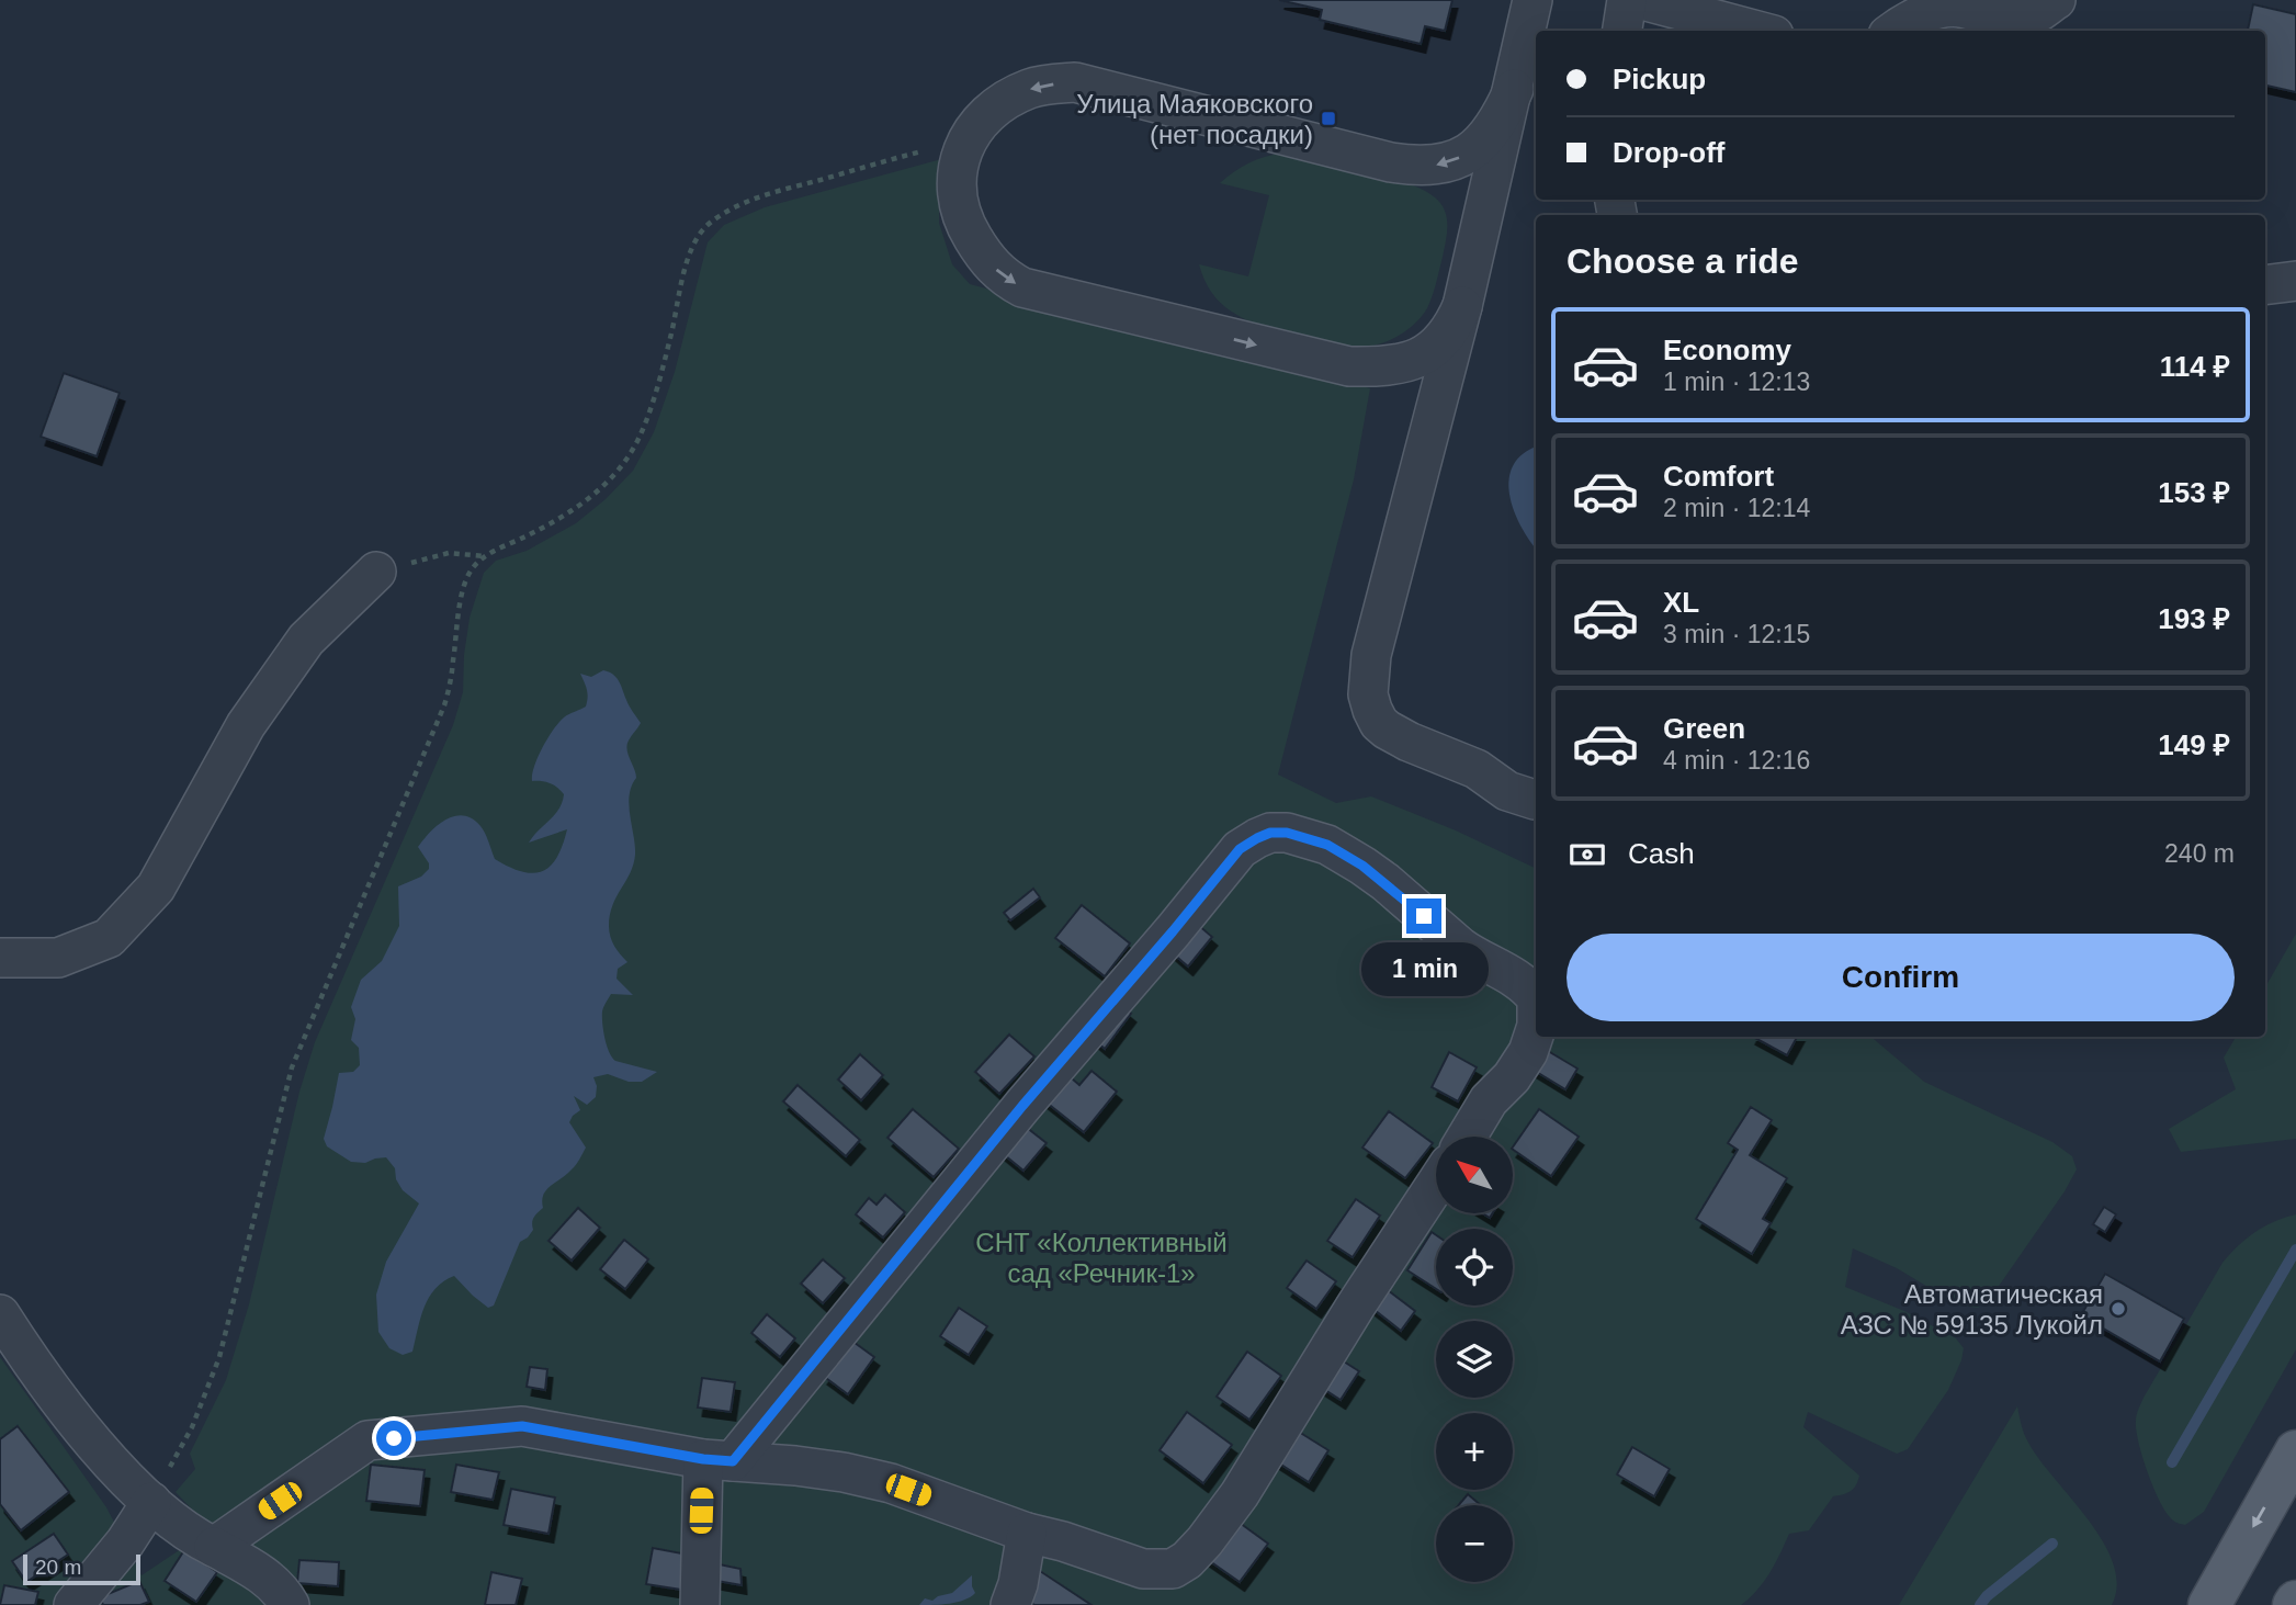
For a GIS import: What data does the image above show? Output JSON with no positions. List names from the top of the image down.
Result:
{
  "parks": ["СНТ «Коллективный сад «Речник-1»"],
  "places": {
    "transit": ["Улица Маяковского (нет посадки)"],
    "other": ["Автоматическая АЗС № 59135 Лукойл"]
  },
  "scale_bar": "20 m",
  "north": "top left",
  "page": {
    "banner": ["Pickup", "Drop-off"],
    "heading": "Choose a ride",
    "list": [
      {
        "name": "Economy",
        "note": "1 min · 12:13",
        "value": "114 ₽"
      },
      {
        "name": "Comfort",
        "note": "2 min · 12:14",
        "value": "153 ₽"
      },
      {
        "name": "XL",
        "note": "3 min · 12:15",
        "value": "193 ₽"
      },
      {
        "name": "Green",
        "note": "4 min · 12:16",
        "value": "149 ₽"
      }
    ],
    "pay": ["Cash", "240 m"],
    "buttons": "Confirm",
    "bubble": "1 min",
    "map_buttons": ["+", "−"],
    "scale": "20 m"
  }
}
